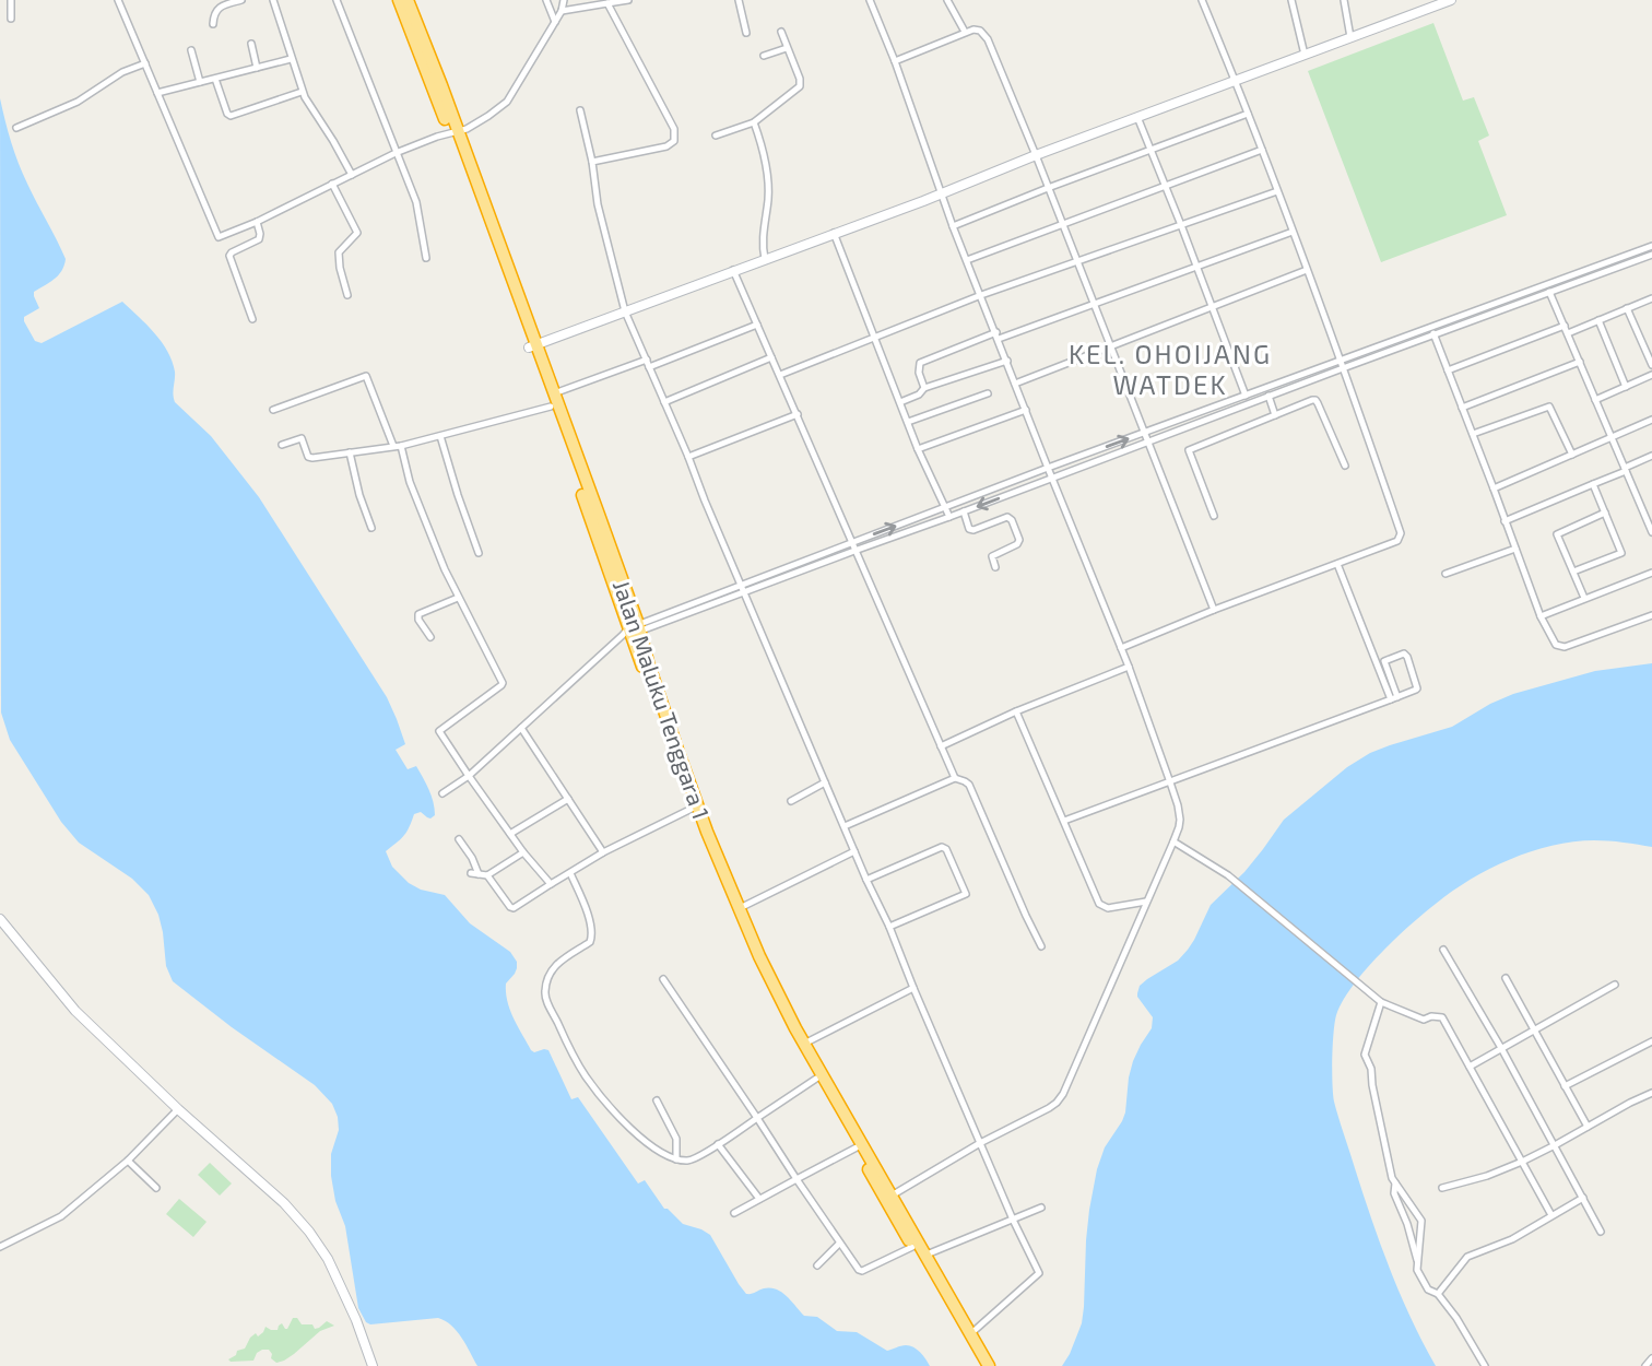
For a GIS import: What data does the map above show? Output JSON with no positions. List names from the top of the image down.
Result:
{
  "streets": {
    "highway": ["Jalan Maluku Tenggara 1"]
  },
  "districts": ["KEL. OHOIJANG WATDEK"]
}
